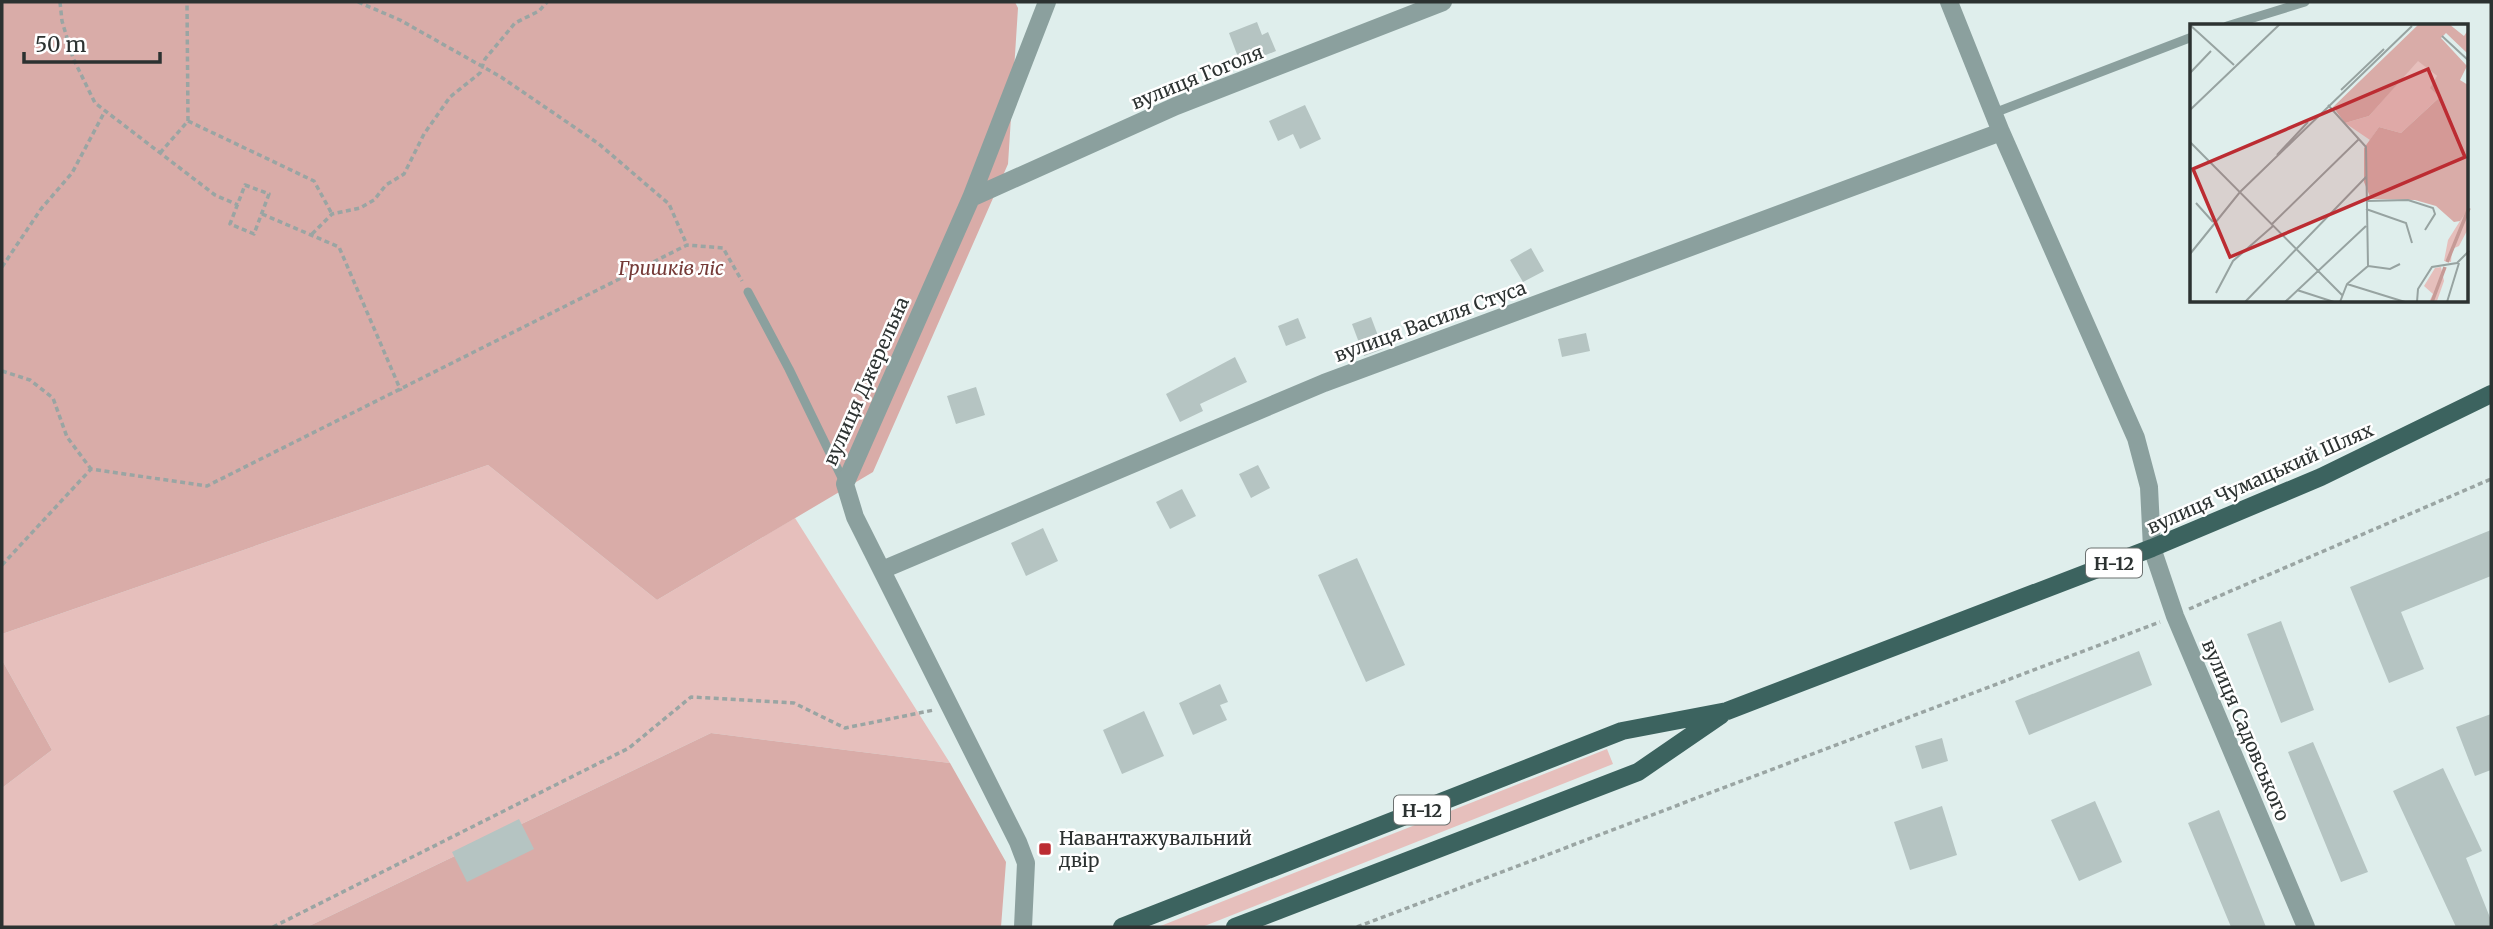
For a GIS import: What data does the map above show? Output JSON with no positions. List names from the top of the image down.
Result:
{
  "streets": {
    "main road": ["вулиця Чумацький Шлях", "Н-12"],
    "street": [
      "вулиця Гоголя",
      "вулиця Василя Стуса",
      "вулиця Джерельна",
      "вулиця Садовського"
    ]
  },
  "crossings": [
    ["вулиця Гоголя", "вулиця Джерельна"],
    ["вулиця Василя Стуса", "вулиця Джерельна"],
    ["вулиця Василя Стуса", "вулиця Садовського"],
    ["вулиця Чумацький Шлях", "вулиця Садовського"]
  ],
  "parks": ["Гришків ліс"],
  "places": {
    "transit": ["Навантажувальний двір"]
  },
  "scale_bar": "50 m"
}
